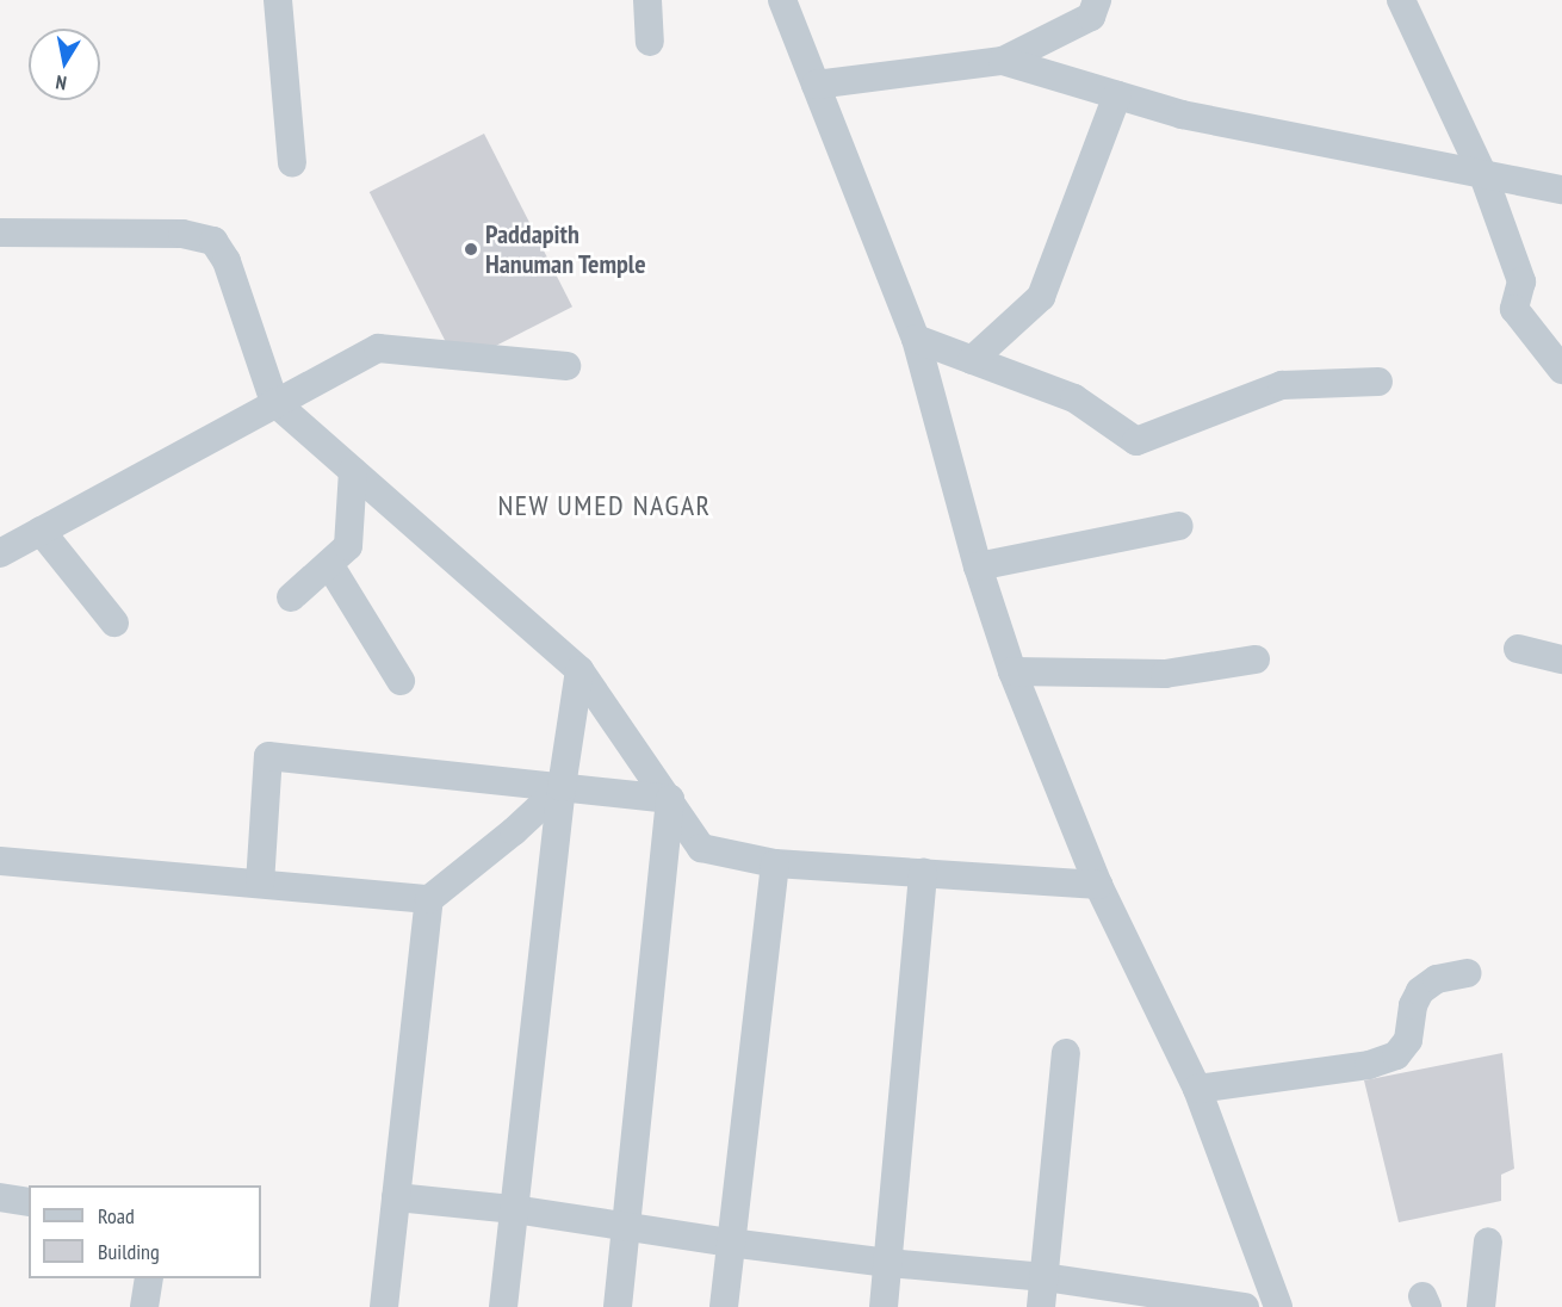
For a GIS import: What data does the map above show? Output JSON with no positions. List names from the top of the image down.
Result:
{
  "districts": ["NEW UMED NAGAR"],
  "places": ["Paddapith Hanuman Temple"],
  "legend": ["Road", "Building"],
  "north": "bottom"
}
